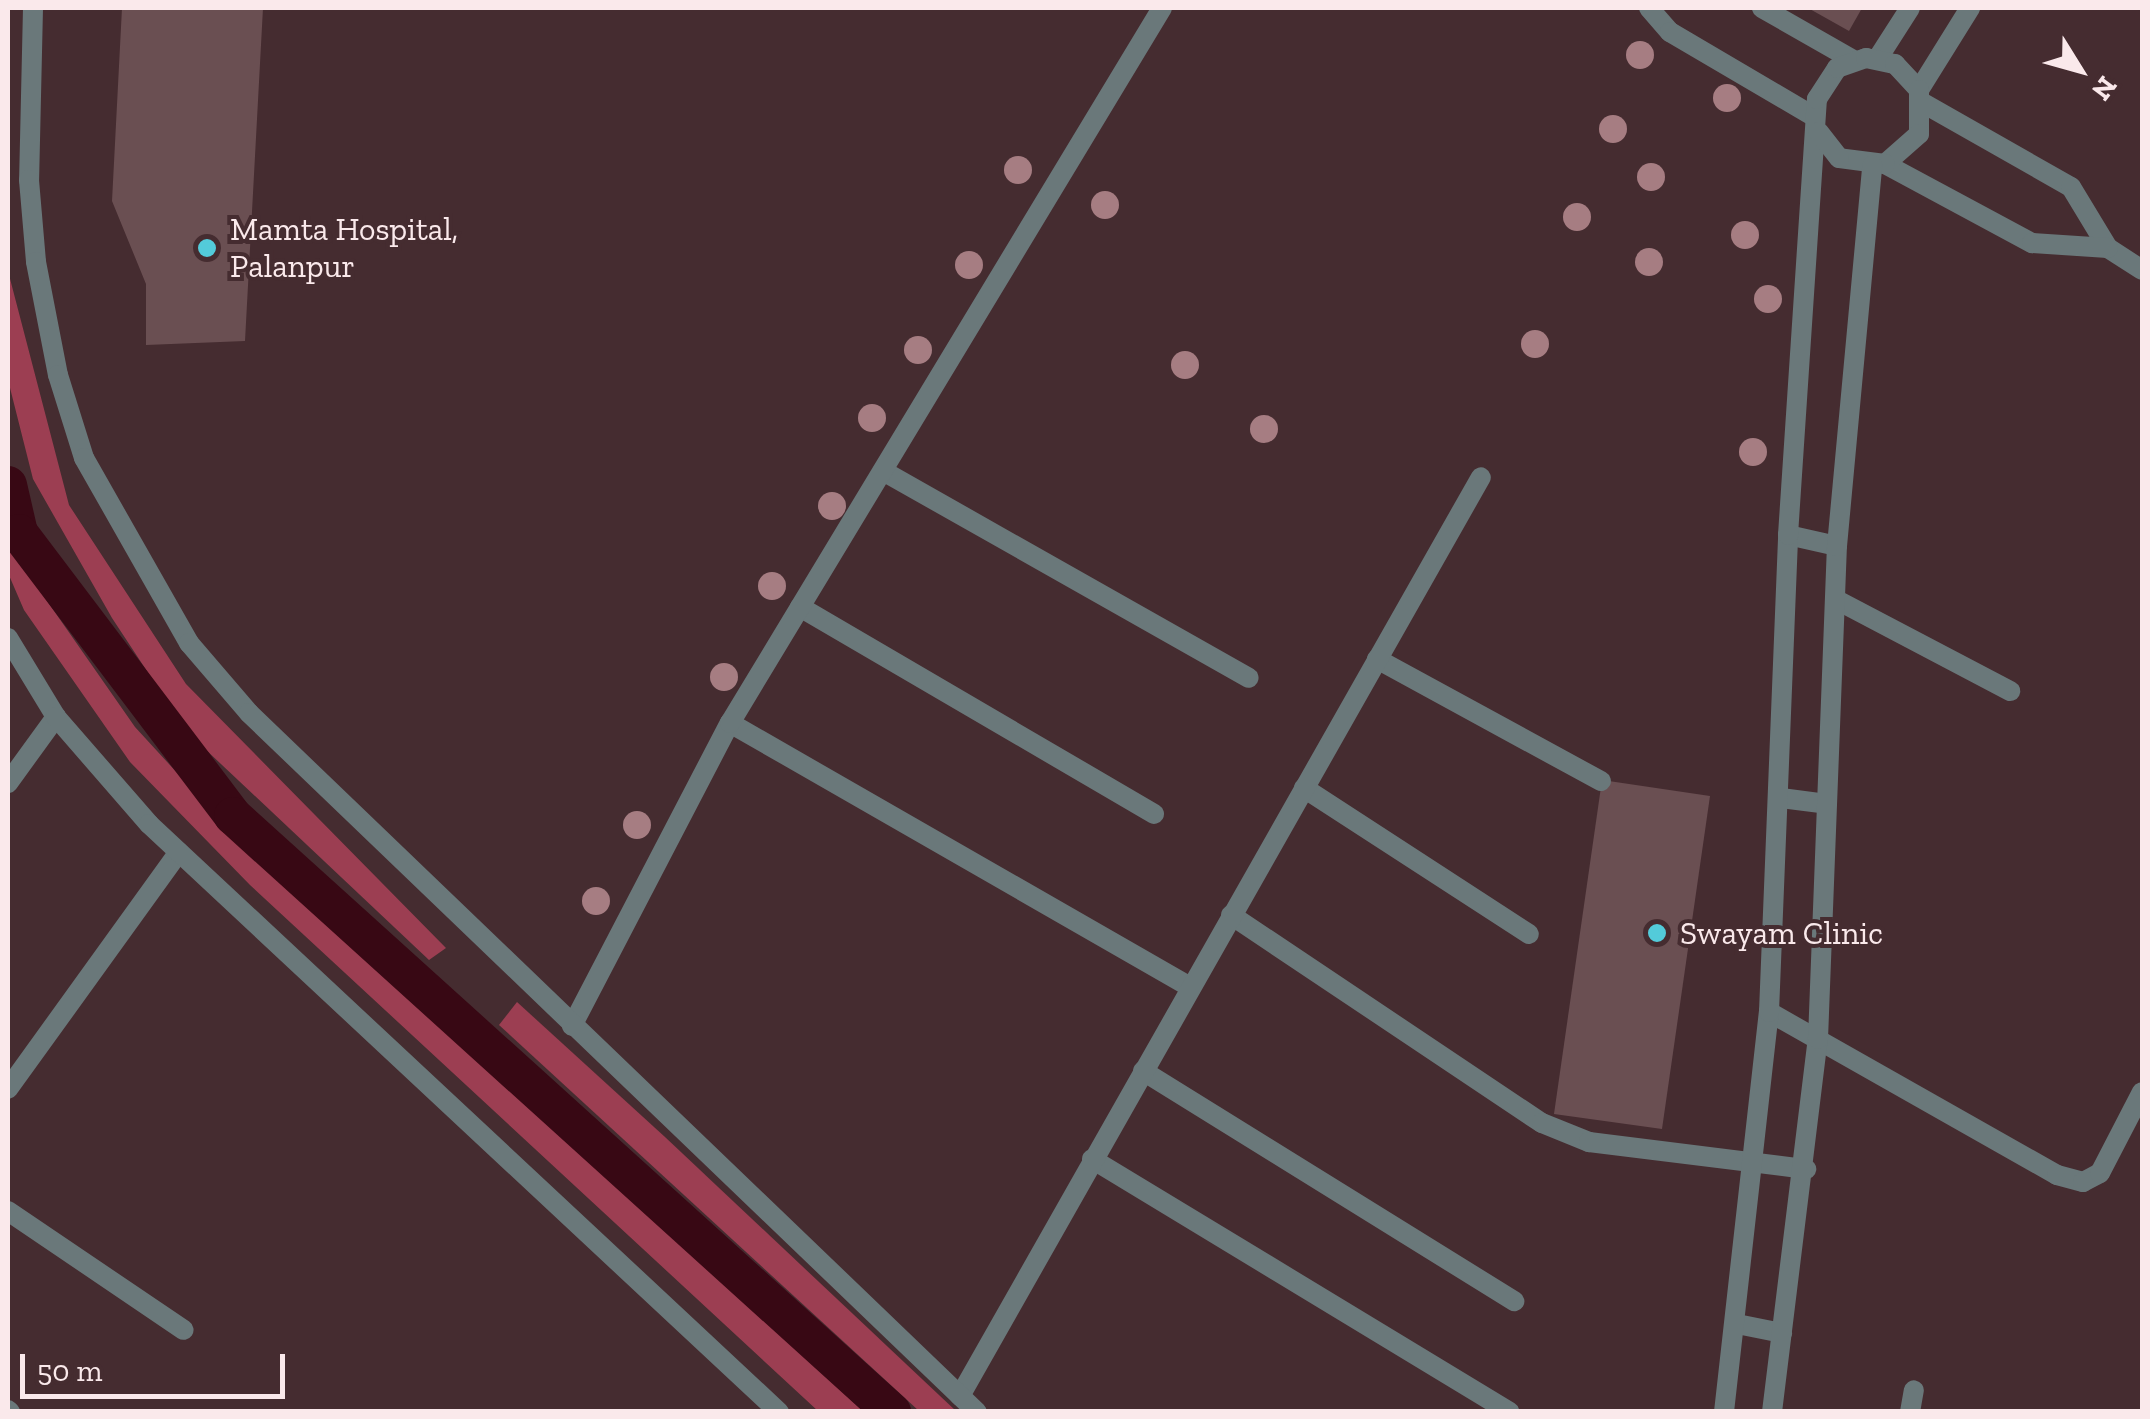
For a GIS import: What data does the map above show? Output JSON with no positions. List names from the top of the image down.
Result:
{
  "places": ["Mamta Hospital, Palanpur", "Swayam Clinic"],
  "scale_bar": "50 m",
  "north": "bottom right"
}
